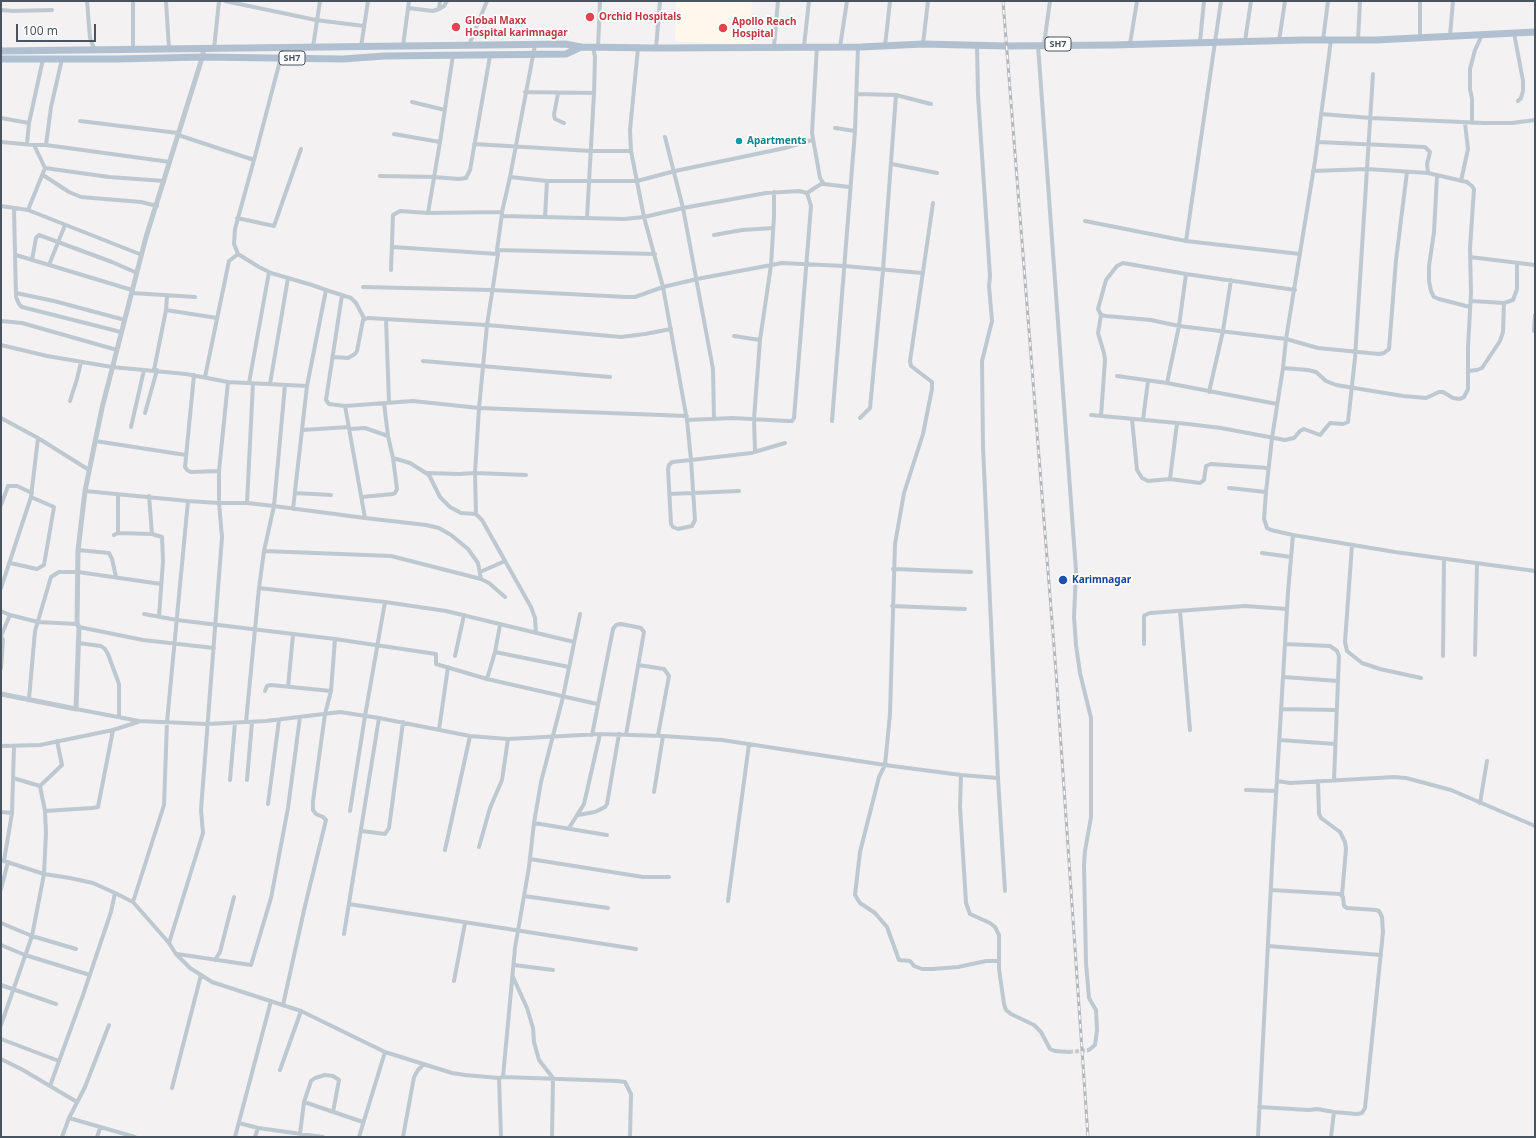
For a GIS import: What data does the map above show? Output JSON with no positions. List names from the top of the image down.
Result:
{
  "streets": {
    "main road": ["SH7"]
  },
  "places": [
    "Orchid Hospitals",
    "Global Maxx Hospital karimnagar",
    "Apollo Reach Hospital",
    "Apartments",
    "Karimnagar"
  ],
  "scale_bar": "100 m"
}
